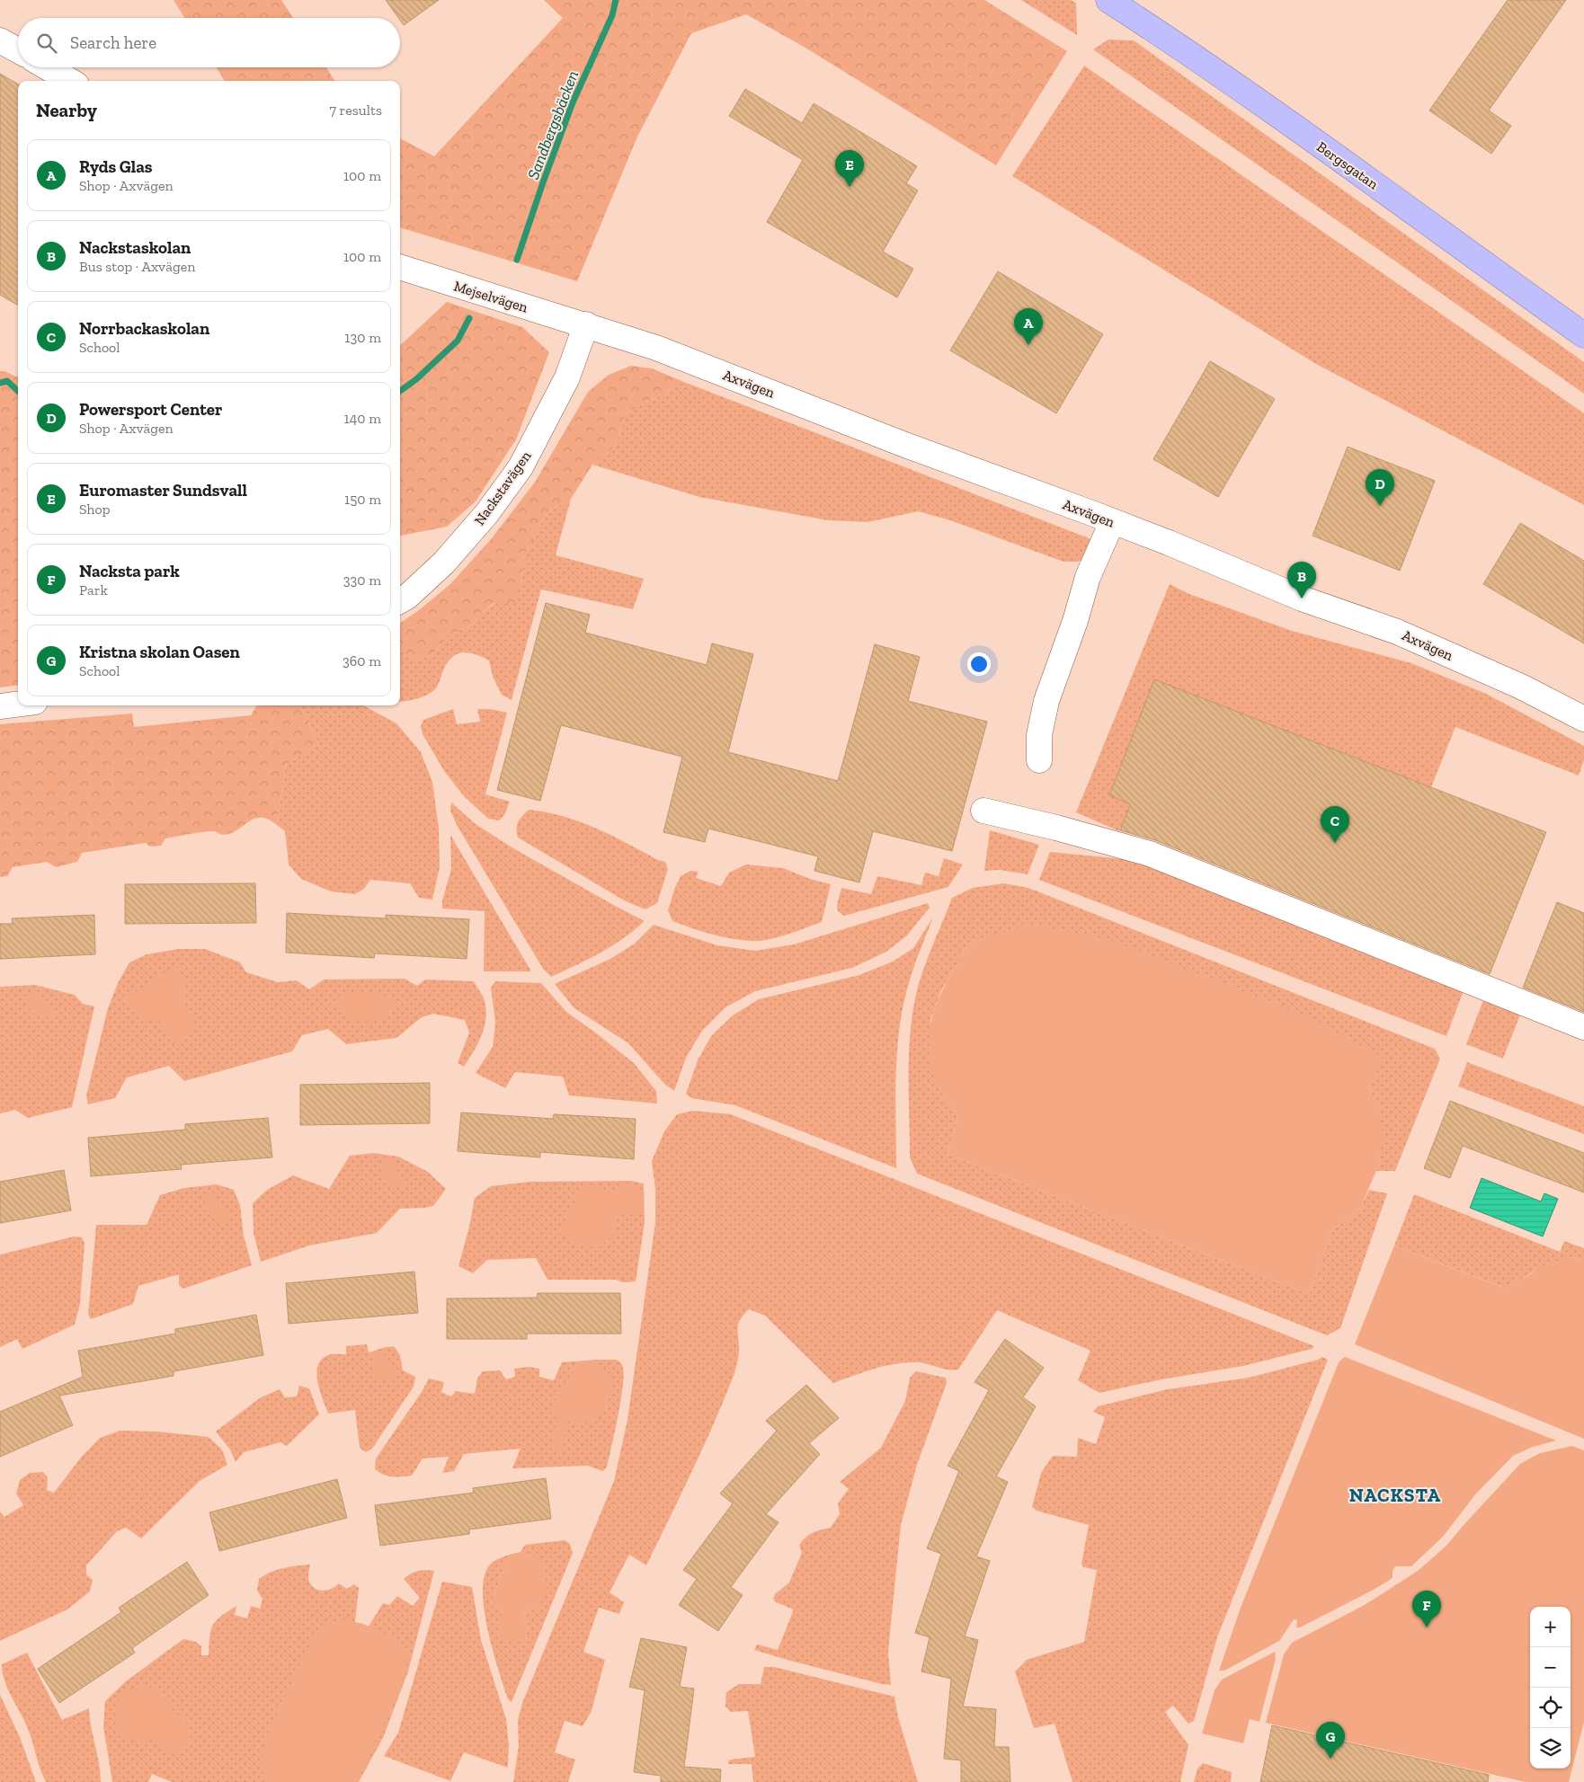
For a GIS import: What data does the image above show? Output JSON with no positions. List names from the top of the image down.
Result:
{
  "streets": {
    "highway": ["Bergsgatan"],
    "street": ["Mejselvägen", "Axvägen", "Nackstavägen"]
  },
  "crossings": [
    ["Mejselvägen", "Axvägen"],
    ["Mejselvägen", "Nackstavägen"],
    ["Axvägen", "Nackstavägen"]
  ],
  "districts": ["NACKSTA"],
  "water": ["Sandbergsbäcken"],
  "page": {
    "search": "Search here",
    "heading": ["Nearby", "7 results"],
    "list": [
      {
        "mark": "A",
        "name": "Ryds Glas",
        "note": "Shop · Axvägen",
        "value": "100 m"
      },
      {
        "mark": "B",
        "name": "Nackstaskolan",
        "note": "Bus stop · Axvägen",
        "value": "100 m"
      },
      {
        "mark": "C",
        "name": "Norrbackaskolan",
        "note": "School",
        "value": "130 m"
      },
      {
        "mark": "D",
        "name": "Powersport Center",
        "note": "Shop · Axvägen",
        "value": "140 m"
      },
      {
        "mark": "E",
        "name": "Euromaster Sundsvall",
        "note": "Shop",
        "value": "150 m"
      },
      {
        "mark": "F",
        "name": "Nacksta park",
        "note": "Park",
        "value": "330 m"
      },
      {
        "mark": "G",
        "name": "Kristna skolan Oasen",
        "note": "School",
        "value": "360 m"
      }
    ],
    "pins": [
      "E",
      "A",
      "D",
      "B",
      "C",
      "F",
      "G"
    ],
    "map_buttons": ["+", "−"]
  }
}
